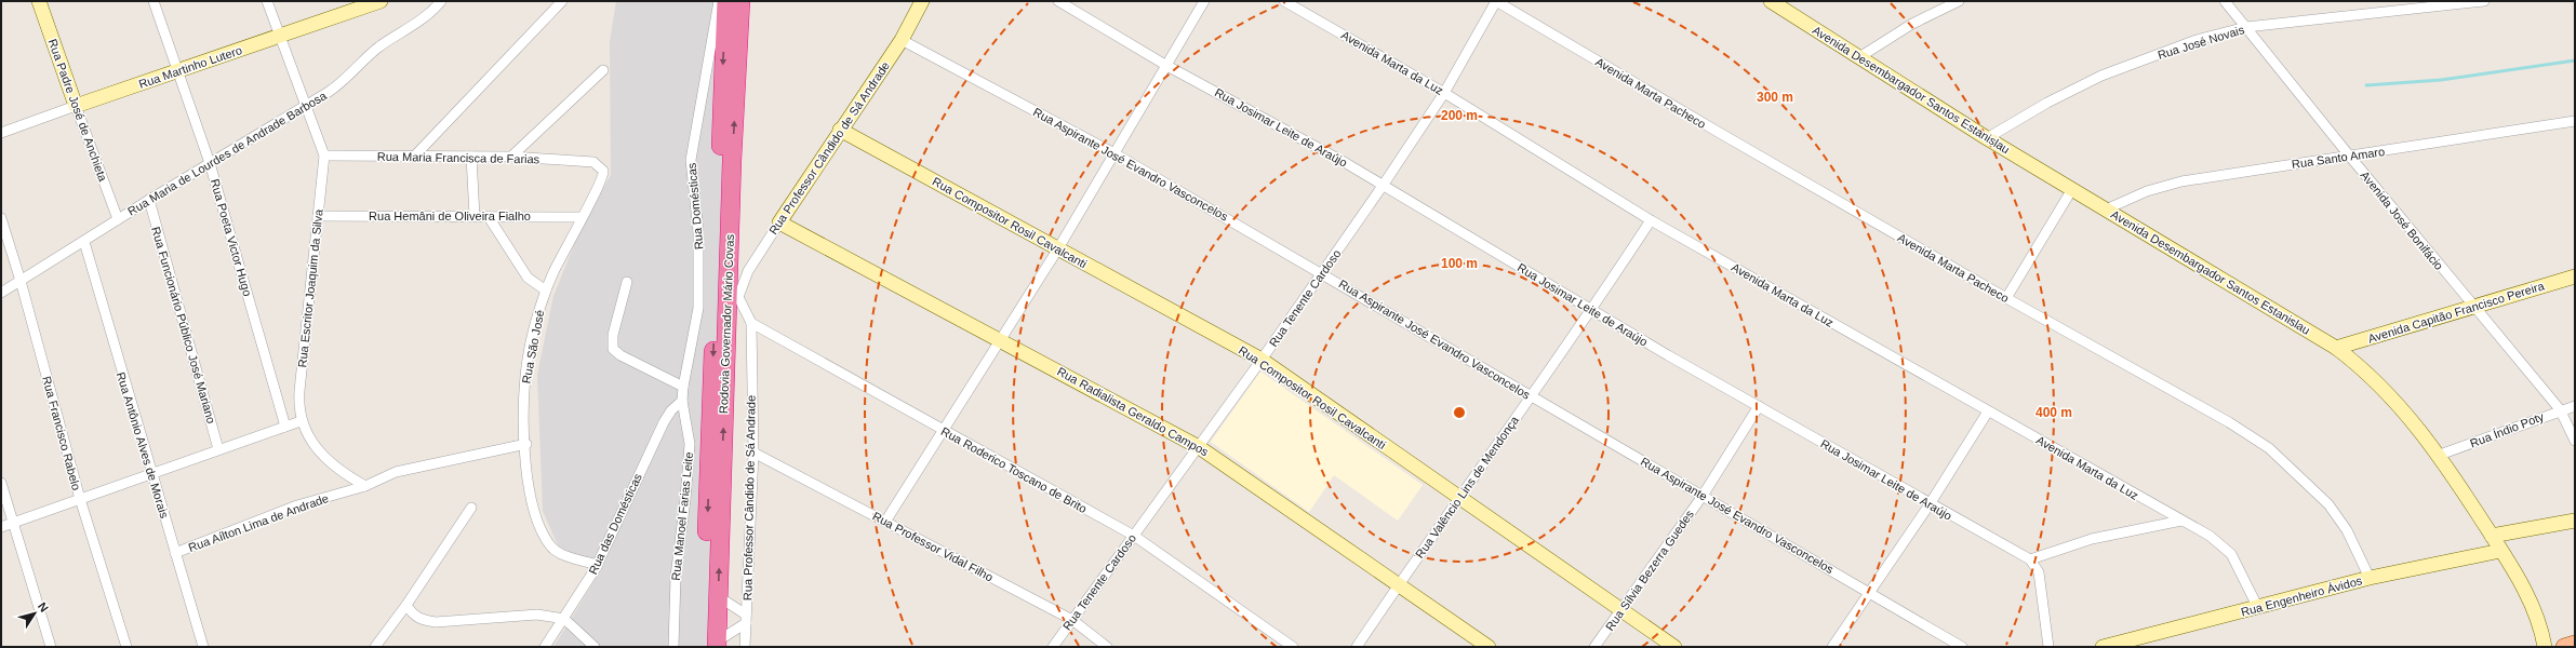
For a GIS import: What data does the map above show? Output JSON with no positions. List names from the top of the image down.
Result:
{
  "streets": {
    "highway": ["Rodovia Governador Mário Covas"],
    "street": [
      "Rua José Novais",
      "Avenida Marta da Luz",
      "Rua Martinho Lutero",
      "Avenida Desembargador Santos Estanislau",
      "Avenida Marta Pacheco",
      "Rua Padre José de Anchieta",
      "Rua Josimar Leite de Araújo",
      "Rua Professor Cândido de Sá Andrade",
      "Rua Maria de Lourdes de Andrade Barbosa",
      "Rua Maria Francisca de Farias",
      "Rua Santo Amaro",
      "Rua Aspirante José Evandro Vasconcelos",
      "Rua Domésticas",
      "Rua Hemâni de Oliveira Fialho",
      "Avenida José Bonifácio",
      "Rua Compositor Rosil Cavalcanti",
      "Rua Poeta Victor Hugo",
      "Rua Escritor Joaquim da Silva",
      "Rua Tenente Cardoso",
      "Avenida Capitão Francisco Pereira",
      "Rua Funcionário Público José Mariano",
      "Rua São José",
      "Rua Radialista Geraldo Campos",
      "Rua Índio Poty",
      "Rua Francisco Rabelo",
      "Rua Antônio Alves de Morais",
      "Rua Roderico Toscano de Brito",
      "Rua Valêncio Lins de Mendonça",
      "Rua Manoel Farias Leite",
      "Rua Aílton Lima de Andrade",
      "Rua das Domésticas",
      "Rua Professor Vidal Filho",
      "Rua Sílvia Bezerra Guedes",
      "Rua Engenheiro Ávidos"
    ]
  },
  "crossings": [
    ["Rua José Novais", "Avenida Desembargador Santos Estanislau"],
    ["Rua José Novais", "Avenida José Bonifácio"],
    ["Avenida Marta da Luz", "Rua Tenente Cardoso"],
    ["Avenida Marta da Luz", "Rua Valêncio Lins de Mendonça"],
    ["Avenida Marta da Luz", "Rua Engenheiro Ávidos"],
    ["Rua Martinho Lutero", "Rua Padre José de Anchieta"],
    ["Rua Martinho Lutero", "Rua Poeta Victor Hugo"],
    ["Avenida Desembargador Santos Estanislau", "Rua Santo Amaro"],
    ["Avenida Desembargador Santos Estanislau", "Avenida Capitão Francisco Pereira"],
    ["Avenida Desembargador Santos Estanislau", "Rua Índio Poty"],
    ["Avenida Desembargador Santos Estanislau", "Rua Engenheiro Ávidos"],
    ["Avenida Marta Pacheco", "Rua Tenente Cardoso"],
    ["Avenida Marta Pacheco", "Rua Engenheiro Ávidos"],
    ["Rua Padre José de Anchieta", "Rua Maria de Lourdes de Andrade Barbosa"],
    ["Rua Josimar Leite de Araújo", "Rua Tenente Cardoso"],
    ["Rua Josimar Leite de Araújo", "Rua Valêncio Lins de Mendonça"],
    ["Rua Josimar Leite de Araújo", "Rua Sílvia Bezerra Guedes"],
    ["Rua Professor Cândido de Sá Andrade", "Rua Aspirante José Evandro Vasconcelos"],
    ["Rua Professor Cândido de Sá Andrade", "Rua Compositor Rosil Cavalcanti"],
    ["Rua Professor Cândido de Sá Andrade", "Rodovia Governador Mário Covas"],
    ["Rua Professor Cândido de Sá Andrade", "Rua Radialista Geraldo Campos"],
    ["Rua Professor Cândido de Sá Andrade", "Rua Roderico Toscano de Brito"],
    ["Rua Professor Cândido de Sá Andrade", "Rua Professor Vidal Filho"],
    ["Rua Maria de Lourdes de Andrade Barbosa", "Rua Poeta Victor Hugo"],
    ["Rua Maria de Lourdes de Andrade Barbosa", "Rua Funcionário Público José Mariano"],
    ["Rua Maria de Lourdes de Andrade Barbosa", "Rua Francisco Rabelo"],
    ["Rua Maria de Lourdes de Andrade Barbosa", "Rua Antônio Alves de Morais"],
    ["Rua Maria Francisca de Farias", "Rua Escritor Joaquim da Silva"],
    ["Rua Maria Francisca de Farias", "Rua São José"],
    ["Rua Santo Amaro", "Avenida José Bonifácio"],
    ["Rua Aspirante José Evandro Vasconcelos", "Rua Tenente Cardoso"],
    ["Rua Aspirante José Evandro Vasconcelos", "Rua Valêncio Lins de Mendonça"],
    ["Rua Aspirante José Evandro Vasconcelos", "Rua Sílvia Bezerra Guedes"],
    ["Rua Domésticas", "Rua Manoel Farias Leite"],
    ["Rua Hemâni de Oliveira Fialho", "Rua Escritor Joaquim da Silva"],
    ["Rua Hemâni de Oliveira Fialho", "Rua São José"],
    ["Avenida José Bonifácio", "Avenida Capitão Francisco Pereira"],
    ["Avenida José Bonifácio", "Rua Índio Poty"],
    ["Rua Compositor Rosil Cavalcanti", "Rua Tenente Cardoso"],
    ["Rua Compositor Rosil Cavalcanti", "Rua Valêncio Lins de Mendonça"],
    ["Rua Compositor Rosil Cavalcanti", "Rua Sílvia Bezerra Guedes"],
    ["Rua Tenente Cardoso", "Rua Radialista Geraldo Campos"],
    ["Rua Tenente Cardoso", "Rua Roderico Toscano de Brito"],
    ["Rua Tenente Cardoso", "Rua Professor Vidal Filho"],
    ["Rua São José", "Rua das Domésticas"],
    ["Rua Radialista Geraldo Campos", "Rua Valêncio Lins de Mendonça"],
    ["Rua Antônio Alves de Morais", "Rua Aílton Lima de Andrade"],
    ["Rua Manoel Farias Leite", "Rua das Domésticas"]
  ],
  "north": "top right",
  "rings": [
    "300 m",
    "200 m",
    "100 m",
    "400 m"
  ]
}
